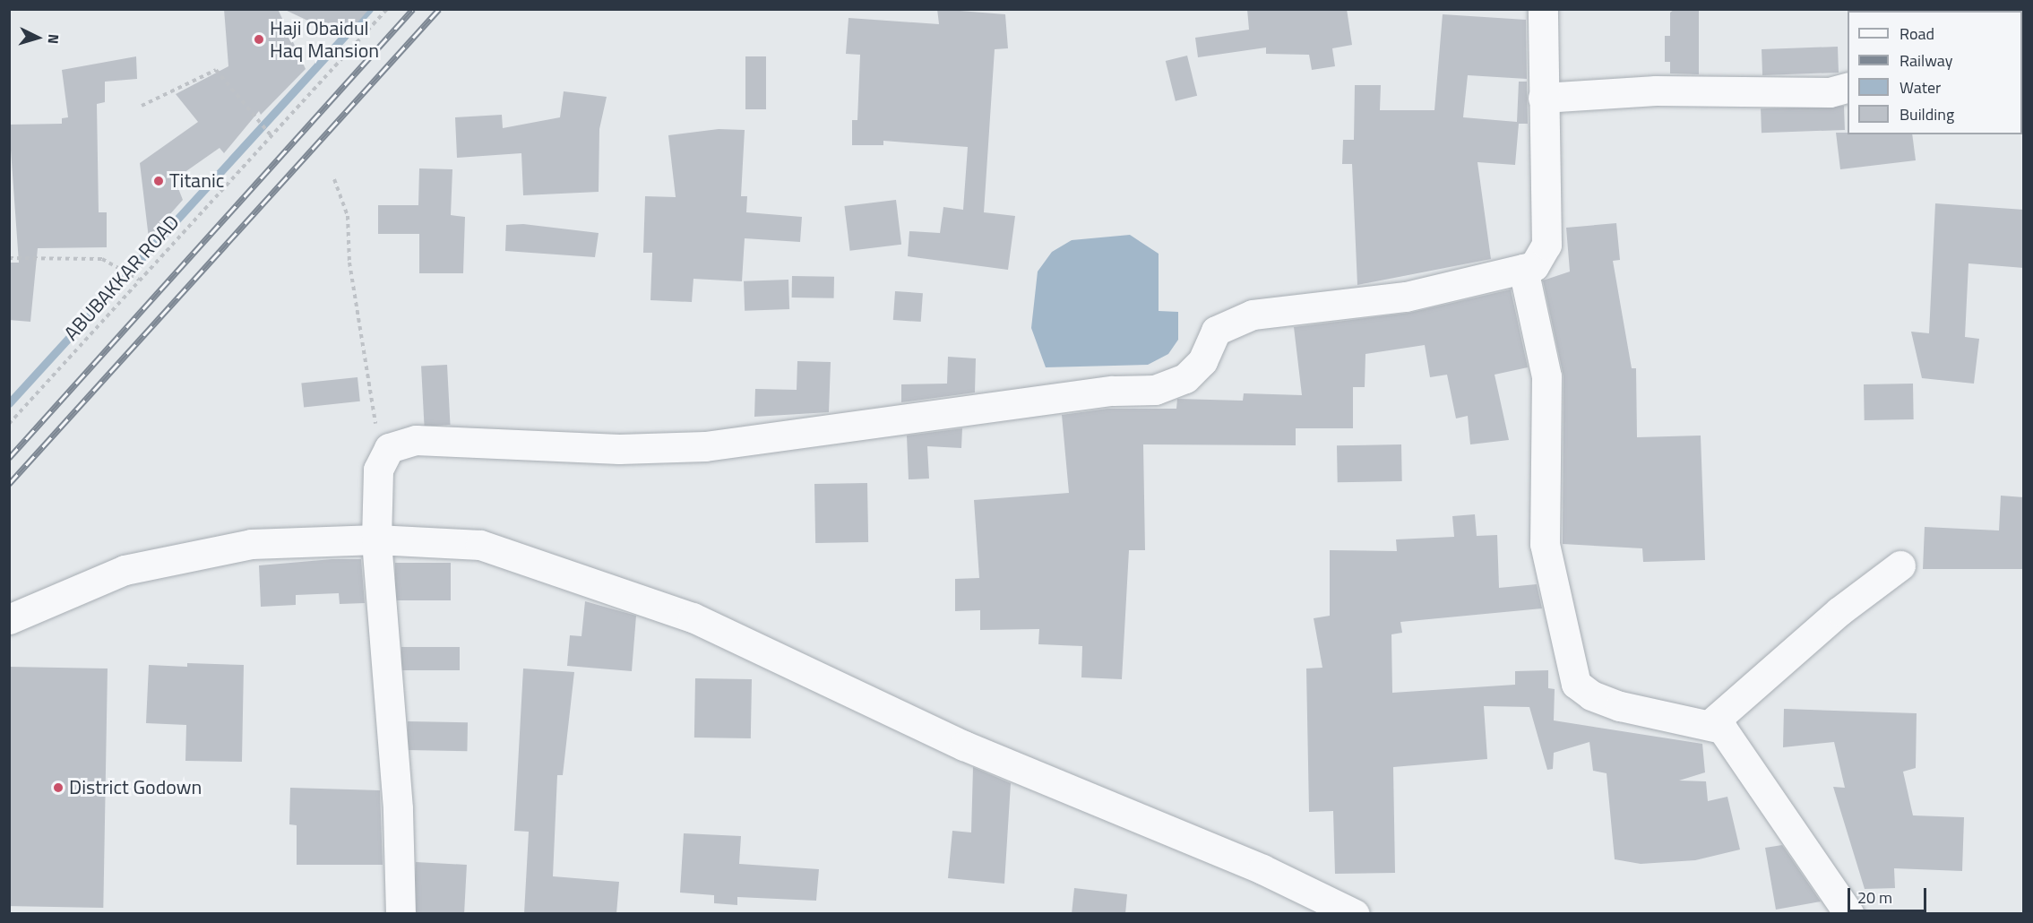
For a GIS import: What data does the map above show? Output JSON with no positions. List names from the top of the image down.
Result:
{
  "streets": {
    "path": ["ABUBAKKAR ROAD"]
  },
  "places": ["Haji Obaidul Haq Mansion", "Titanic", "District Godown"],
  "legend": [
    "Road",
    "Railway",
    "Water",
    "Building"
  ],
  "scale_bar": "20 m",
  "north": "right"
}
